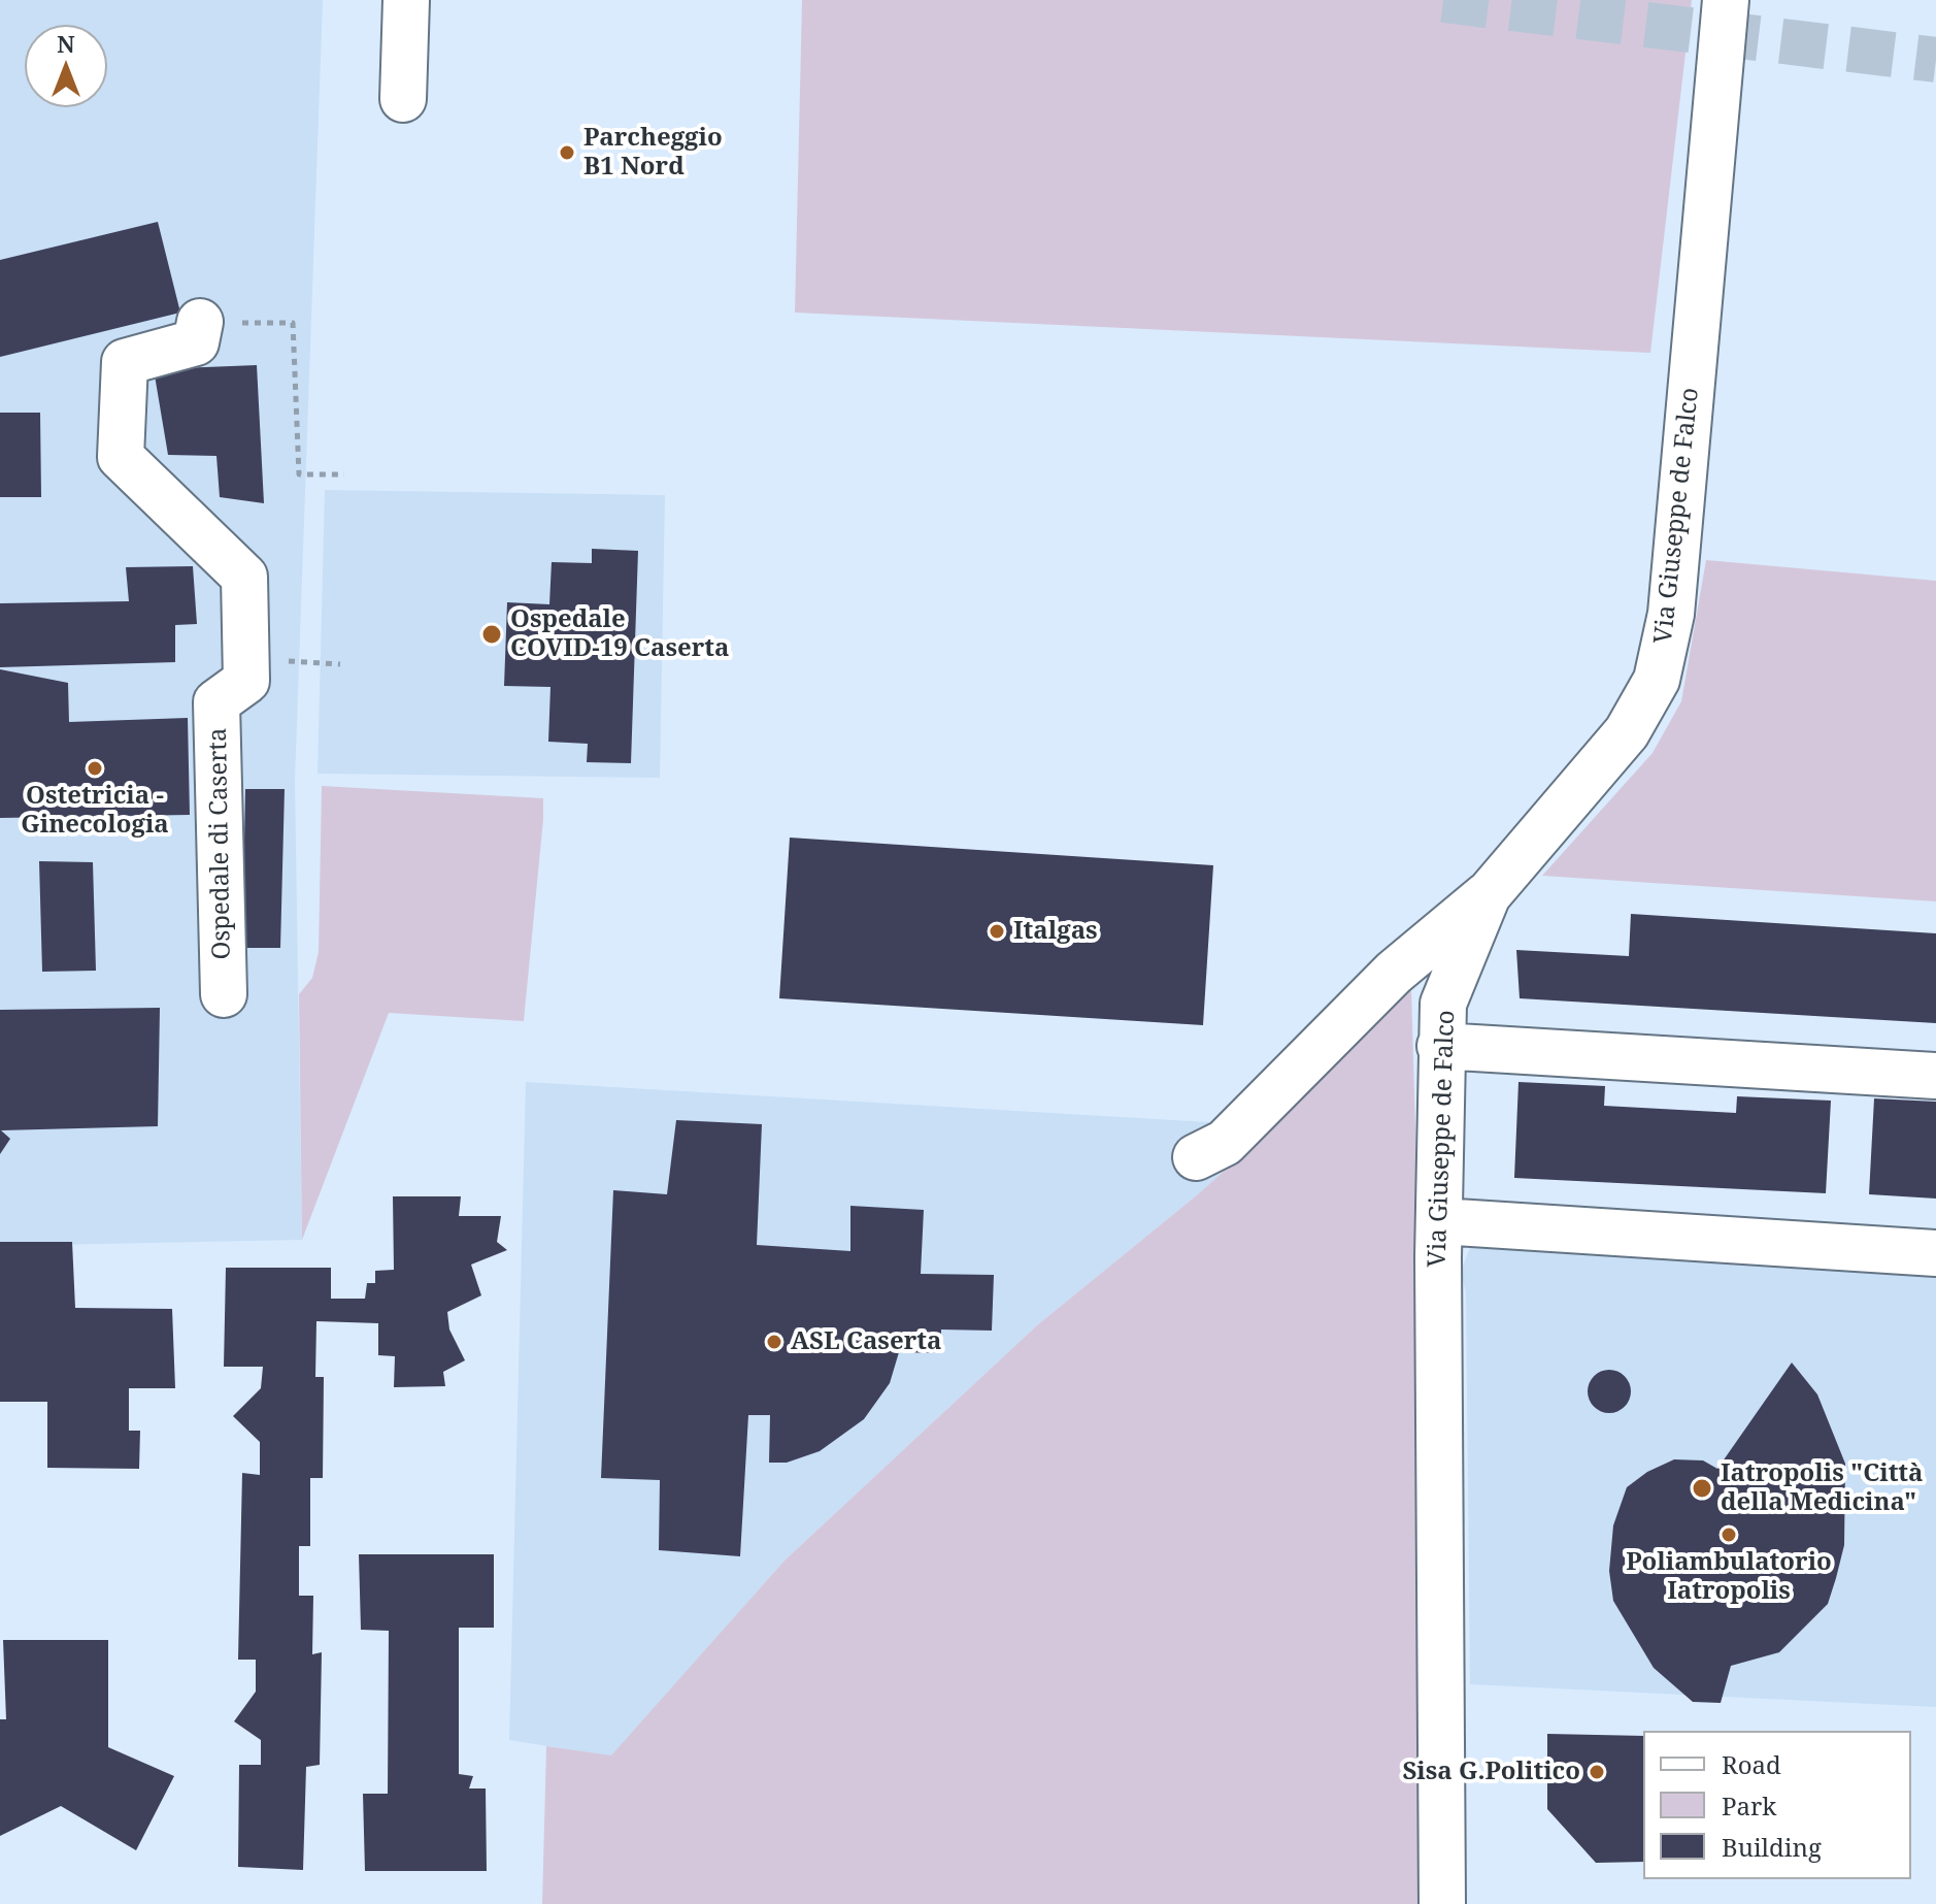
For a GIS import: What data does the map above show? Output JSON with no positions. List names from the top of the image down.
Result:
{
  "streets": {
    "street": ["Via Giuseppe de Falco", "Ospedale di Caserta"]
  },
  "places": [
    "Parcheggio B1 Nord",
    "Ospedale COVID-19 Caserta",
    "Ostetricia - Ginecologia",
    "Italgas",
    "ASL Caserta",
    "Iatropolis \"Città della Medicina\"",
    "Poliambulatorio Iatropolis",
    "Sisa G.Politico"
  ],
  "legend": ["Road", "Park", "Building"],
  "north": "top"
}
